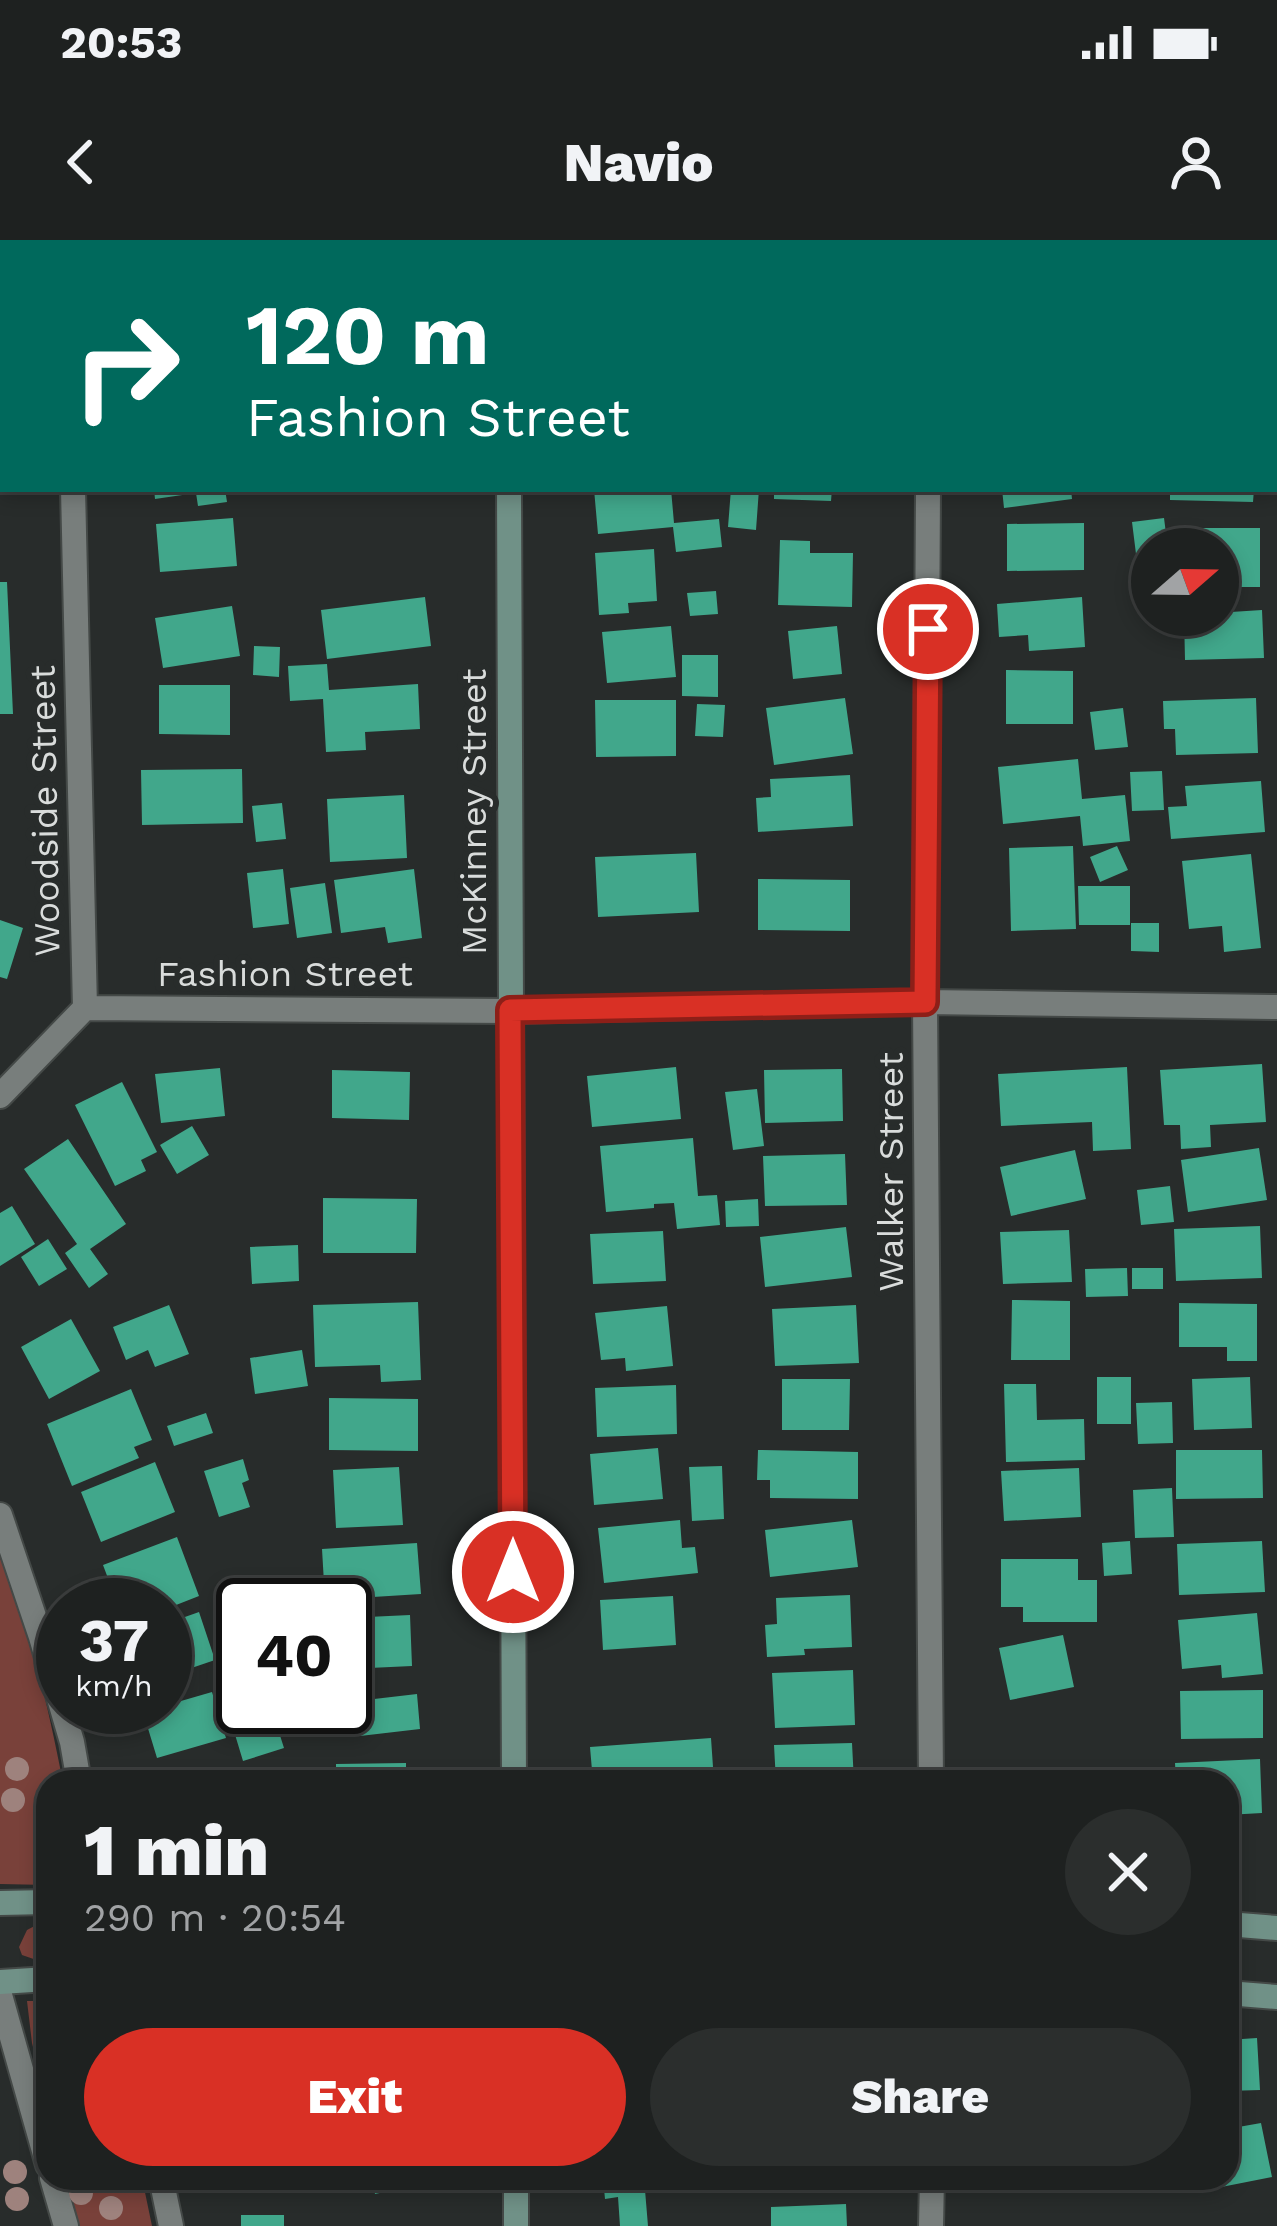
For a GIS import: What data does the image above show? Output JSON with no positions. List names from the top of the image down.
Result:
{
  "streets": {
    "street": [
      "Woodside Street",
      "McKinney Street",
      "Fashion Street",
      "Walker Street"
    ]
  },
  "crossings": [
    ["Woodside Street", "Fashion Street"],
    ["McKinney Street", "Fashion Street"],
    ["Fashion Street", "Walker Street"]
  ],
  "north": "right",
  "page": {
    "status": "20:53",
    "header": "Navio",
    "turn": ["120 m", "Fashion Street"],
    "speed": "37 km/h",
    "limit": "40",
    "heading": ["1 min", "290 m · 20:54"],
    "buttons": ["Exit", "Share"]
  }
}
